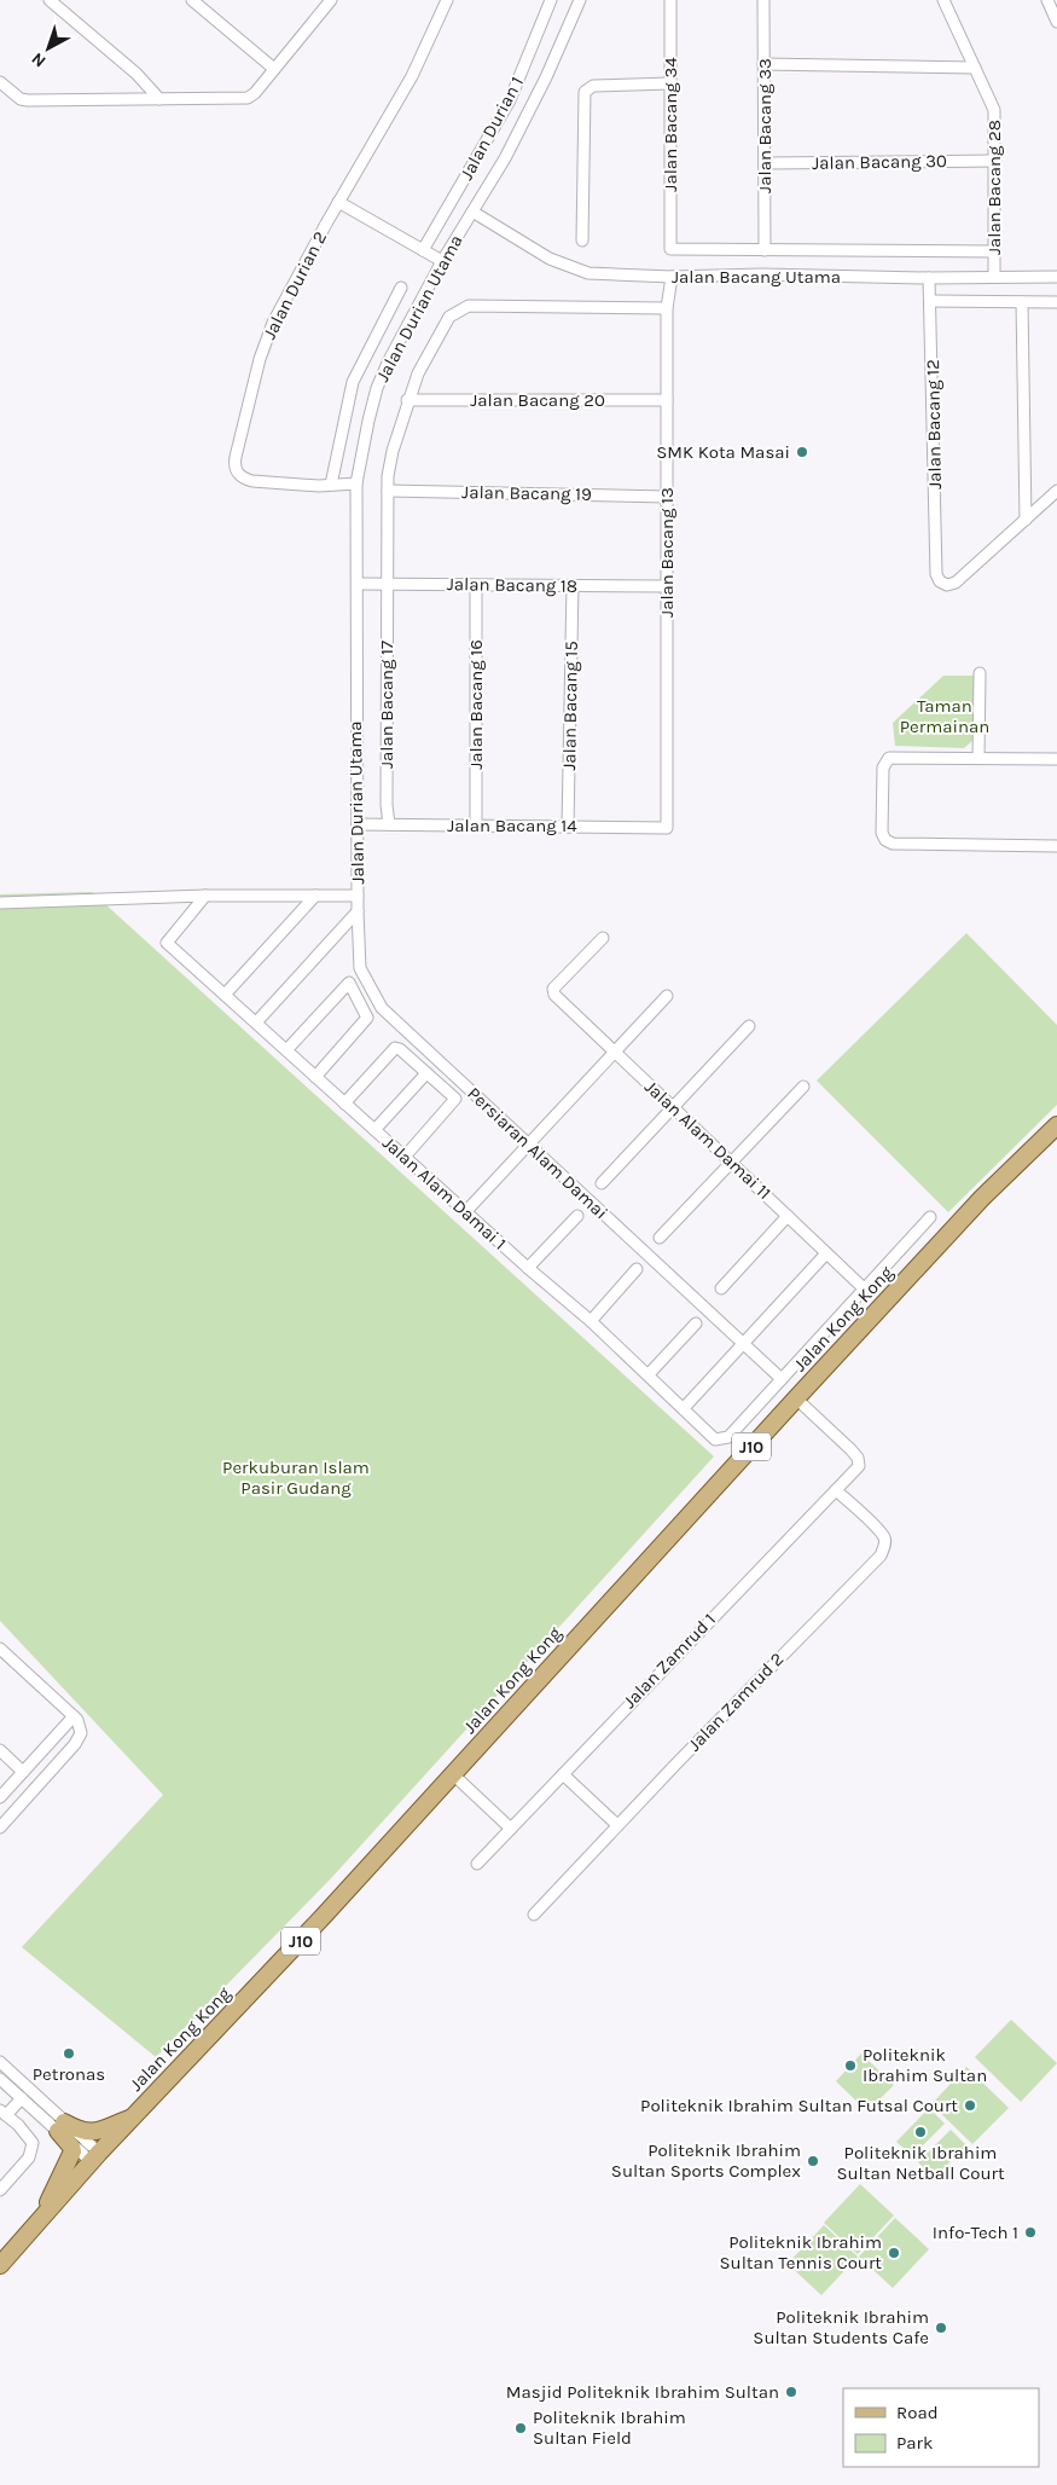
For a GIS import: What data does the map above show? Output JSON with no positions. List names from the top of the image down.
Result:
{
  "streets": {
    "main road": ["Jalan Kong Kong", "J10"],
    "street": [
      "Jalan Bacang 34",
      "Jalan Bacang 33",
      "Jalan Durian 1",
      "Jalan Bacang 30",
      "Jalan Bacang 28",
      "Jalan Bacang Utama",
      "Jalan Durian 2",
      "Jalan Durian Utama",
      "Jalan Bacang 20",
      "Jalan Bacang 12",
      "Jalan Bacang 19",
      "Jalan Bacang 13",
      "Jalan Bacang 18",
      "Jalan Bacang 17",
      "Jalan Bacang 16",
      "Jalan Bacang 15",
      "Jalan Bacang 14",
      "Jalan Alam Damai 11",
      "Persiaran Alam Damai",
      "Jalan Alam Damai 1",
      "Jalan Zamrud 1",
      "Jalan Zamrud 2"
    ]
  },
  "crossings": [
    ["Jalan Bacang 34", "Jalan Bacang 33"],
    ["Jalan Bacang 33", "Jalan Bacang 30"],
    ["Jalan Bacang 30", "Jalan Bacang 28"],
    ["Jalan Bacang 28", "Jalan Bacang Utama"],
    ["Jalan Bacang Utama", "Jalan Durian Utama"],
    ["Jalan Bacang Utama", "Jalan Bacang 12"],
    ["Jalan Bacang Utama", "Jalan Bacang 13"],
    ["Jalan Durian 2", "Jalan Durian Utama"],
    ["Jalan Durian Utama", "Jalan Bacang 18"],
    ["Jalan Durian Utama", "Jalan Bacang 14"],
    ["Jalan Durian Utama", "Persiaran Alam Damai"],
    ["Jalan Bacang 20", "Jalan Bacang 13"],
    ["Jalan Bacang 20", "Jalan Bacang 17"],
    ["Jalan Bacang 19", "Jalan Bacang 13"],
    ["Jalan Bacang 19", "Jalan Bacang 17"],
    ["Jalan Bacang 13", "Jalan Bacang 18"],
    ["Jalan Bacang 13", "Jalan Bacang 17"],
    ["Jalan Bacang 13", "Jalan Bacang 14"],
    ["Jalan Bacang 18", "Jalan Bacang 17"],
    ["Jalan Bacang 18", "Jalan Bacang 16"],
    ["Jalan Bacang 18", "Jalan Bacang 15"],
    ["Jalan Bacang 17", "Jalan Bacang 14"],
    ["Jalan Bacang 16", "Jalan Bacang 14"],
    ["Jalan Bacang 15", "Jalan Bacang 14"],
    ["Persiaran Alam Damai", "Jalan Alam Damai 1"],
    ["Jalan Kong Kong", "Jalan Zamrud 1"],
    ["Jalan Zamrud 1", "Jalan Zamrud 2"]
  ],
  "parks": ["Taman Permainan", "Perkuburan Islam Pasir Gudang"],
  "places": [
    "SMK Kota Masai",
    "Petronas",
    "Politeknik Ibrahim Sultan",
    "Politeknik Ibrahim Sultan Futsal Court",
    "Politeknik Ibrahim Sultan Netball Court",
    "Politeknik Ibrahim Sultan Sports Complex",
    "Info-Tech 1",
    "Politeknik Ibrahim Sultan Tennis Court",
    "Politeknik Ibrahim Sultan Students Cafe",
    "Masjid Politeknik Ibrahim Sultan",
    "Politeknik Ibrahim Sultan Field"
  ],
  "legend": ["Road", "Park"],
  "north": "bottom left"
}
